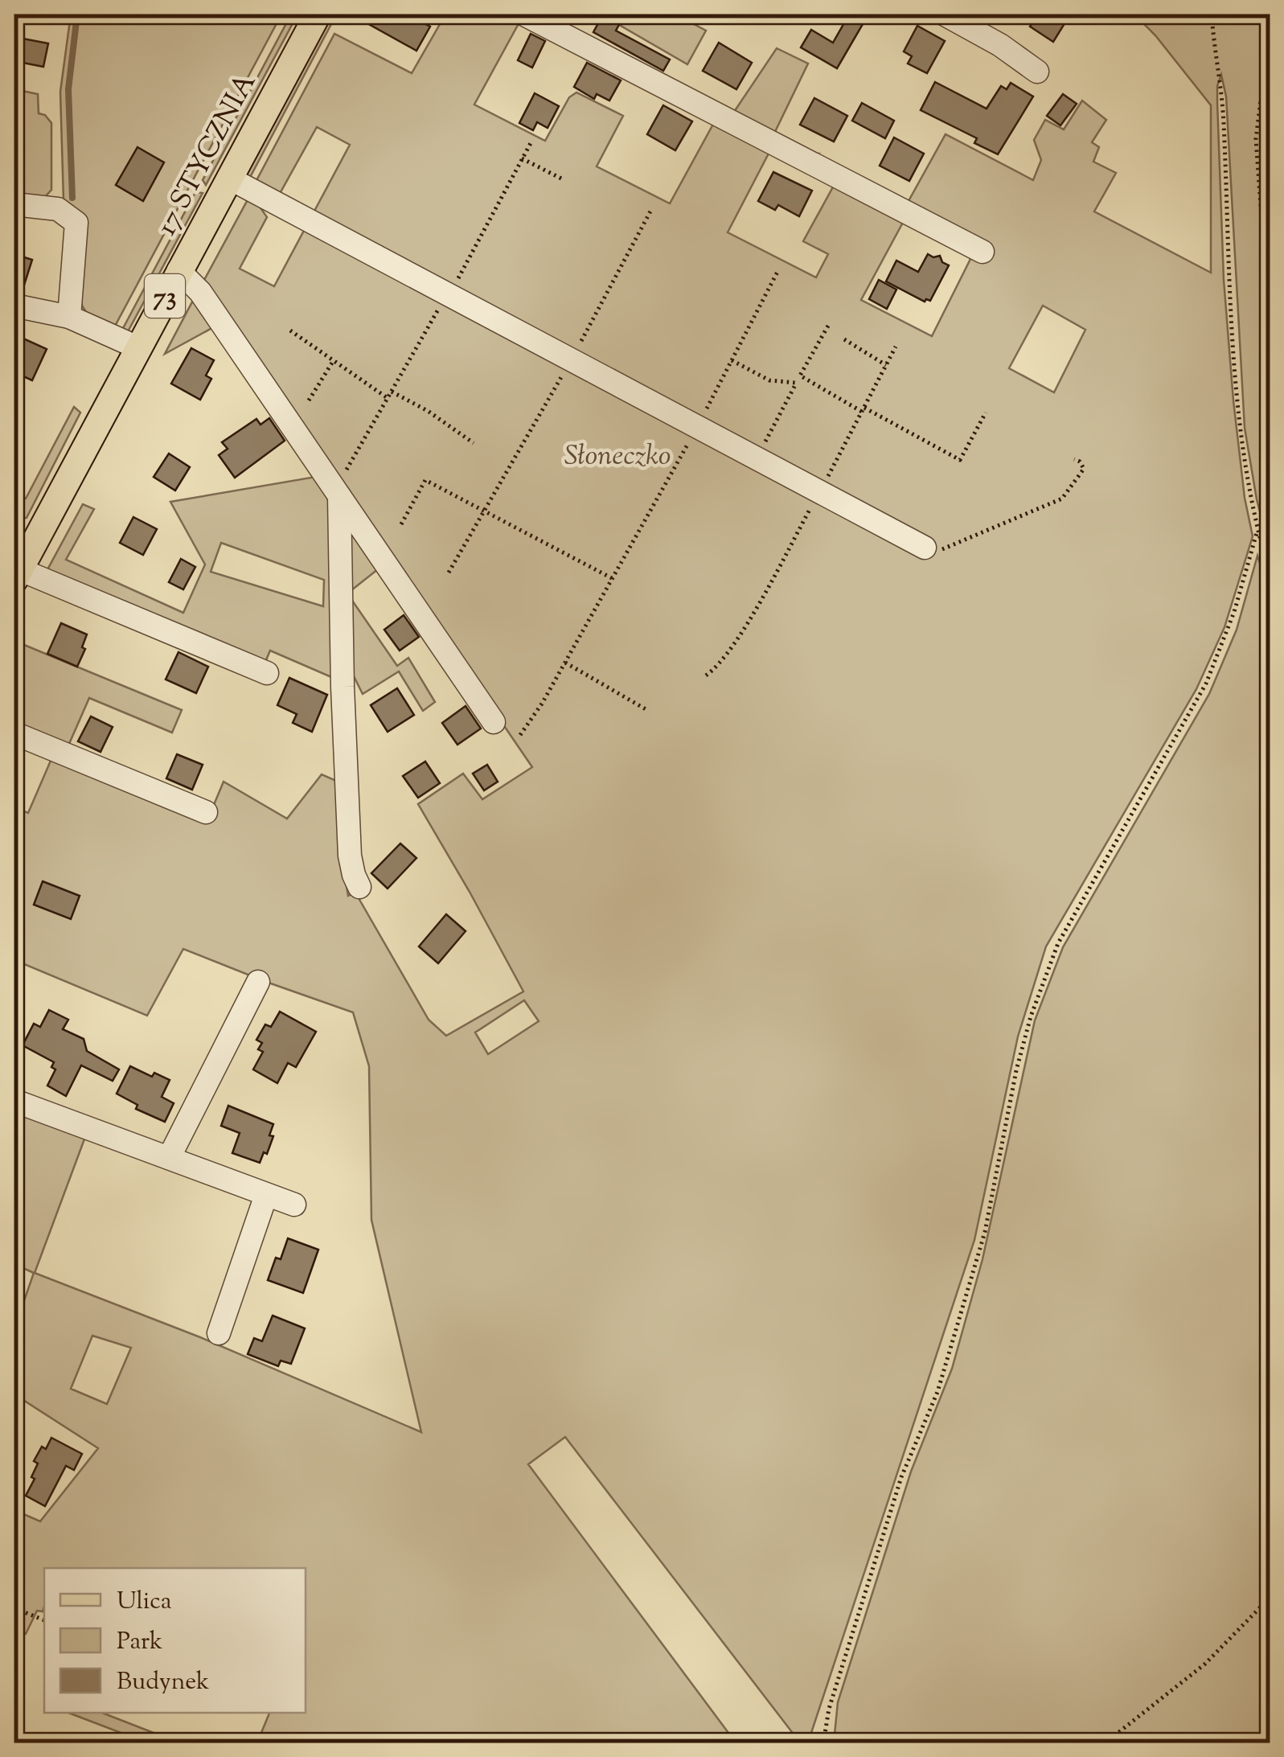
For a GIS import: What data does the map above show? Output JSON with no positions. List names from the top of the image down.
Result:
{
  "streets": {
    "main road": ["17 STYCZNIA", "73"]
  },
  "parks": ["Słoneczko"],
  "legend": ["Ulica", "Park", "Budynek"]
}
